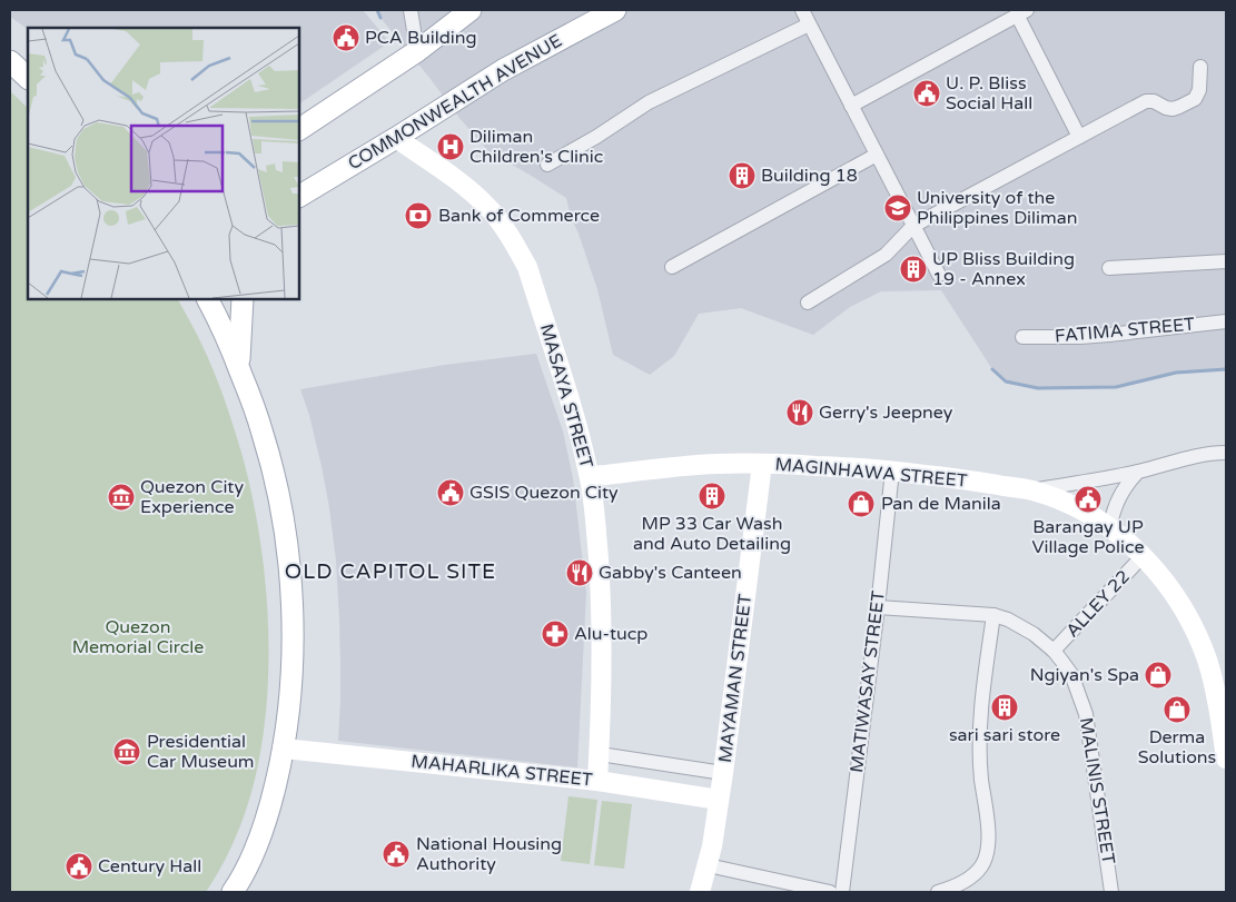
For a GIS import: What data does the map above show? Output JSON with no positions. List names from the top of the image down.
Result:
{
  "streets": {
    "main road": ["COMMONWEALTH AVENUE"],
    "street": [
      "FATIMA STREET",
      "MASAYA STREET",
      "MAGINHAWA STREET",
      "ALLEY 22",
      "MAYAMAN STREET",
      "MATIWASAY STREET",
      "MAHARLIKA STREET",
      "MALINIS STREET"
    ]
  },
  "crossings": [
    ["COMMONWEALTH AVENUE", "MASAYA STREET"],
    ["MASAYA STREET", "MAGINHAWA STREET"],
    ["MASAYA STREET", "MAHARLIKA STREET"],
    ["MAGINHAWA STREET", "ALLEY 22"],
    ["MAGINHAWA STREET", "MAYAMAN STREET"],
    ["MAGINHAWA STREET", "MATIWASAY STREET"],
    ["ALLEY 22", "MALINIS STREET"],
    ["MAYAMAN STREET", "MAHARLIKA STREET"],
    ["MATIWASAY STREET", "MALINIS STREET"]
  ],
  "districts": ["OLD CAPITOL SITE"],
  "parks": ["Quezon Memorial Circle"],
  "places": {
    "public building": [
      "PCA Building",
      "U. P. Bliss Social Hall",
      "GSIS Quezon City",
      "Barangay UP Village Police",
      "National Housing Authority",
      "Century Hall"
    ],
    "hospital": ["Diliman Children's Clinic"],
    "building": [
      "Building 18",
      "UP Bliss Building 19 - Annex",
      "MP 33 Car Wash and Auto Detailing",
      "sari sari store"
    ],
    "school or university": ["University of the Philippines Diliman"],
    "bank": ["Bank of Commerce"],
    "restaurant": ["Gerry's Jeepney", "Gabby's Canteen"],
    "museum": ["Quezon City Experience", "Presidential Car Museum"],
    "shop": ["Pan de Manila", "Ngiyan's Spa", "Derma Solutions"],
    "pharmacy": ["Alu-tucp"]
  }
}
